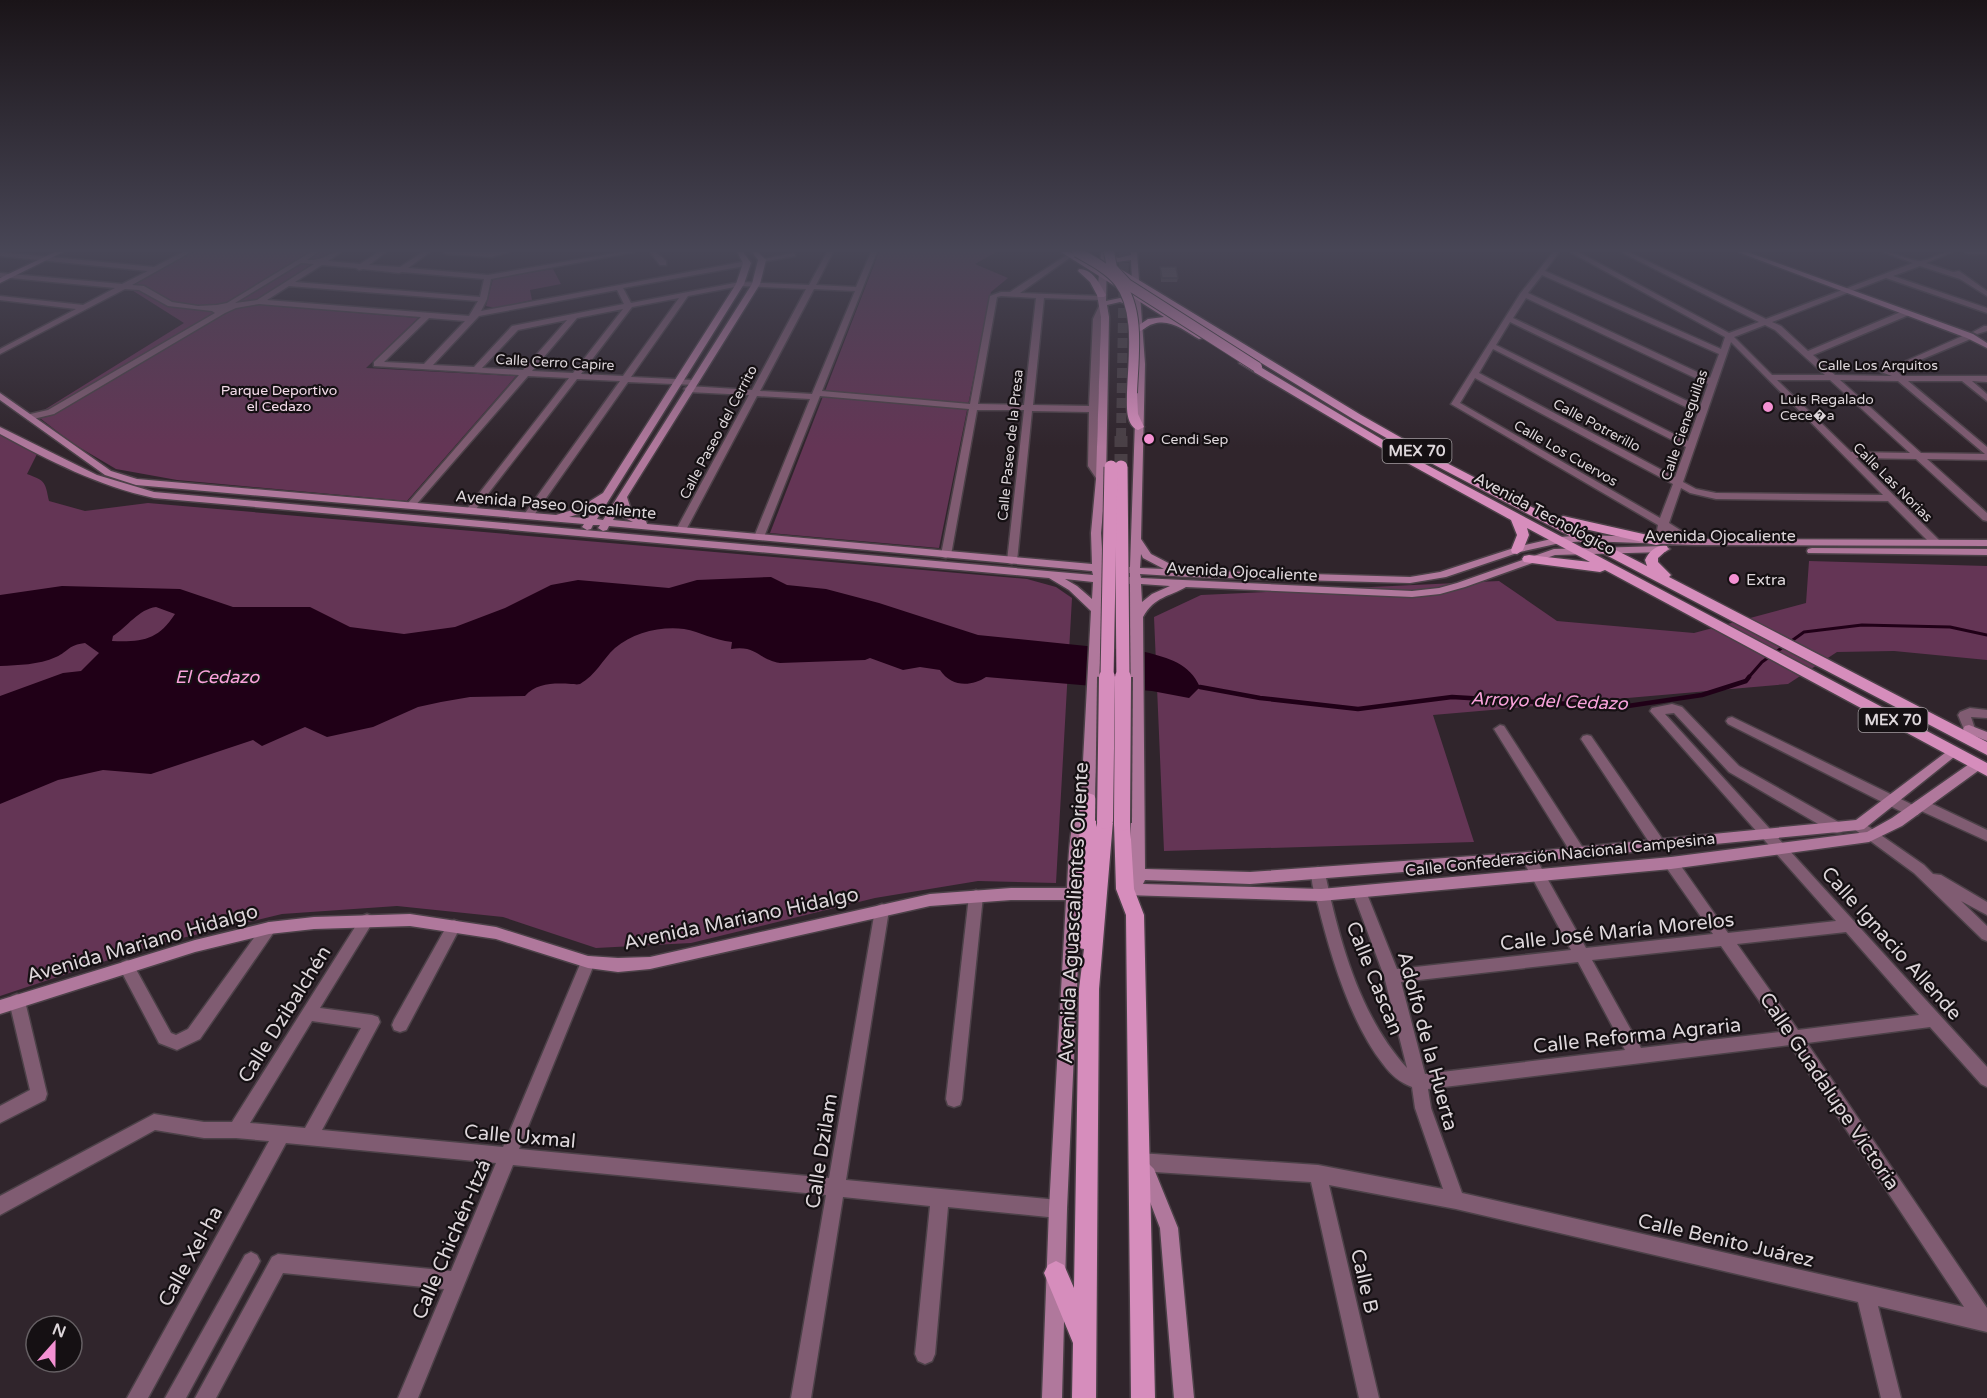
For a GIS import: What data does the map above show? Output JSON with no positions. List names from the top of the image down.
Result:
{
  "streets": {
    "main road": [
      "MEX 70",
      "Avenida Paseo Ojocaliente",
      "Avenida Tecnológico",
      "Avenida Ojocaliente",
      "Calle Confederación Nacional Campesina",
      "Avenida Aguascalientes Oriente",
      "Avenida Mariano Hidalgo"
    ],
    "street": [
      "Calle Cerro Capire",
      "Calle Los Arquitos",
      "Calle Potrerillo",
      "Calle Cieneguillas",
      "Calle Paseo del Cerrito",
      "Calle Paseo de la Presa",
      "Calle Los Cuervos",
      "Calle Las Norias",
      "Calle José María Morelos",
      "Calle Ignacio Allende",
      "Calle Cascan",
      "Calle Dzibalchén",
      "Calle Reforma Agraria",
      "Adolfo de la Huerta",
      "Calle Guadalupe Victoria",
      "Calle Uxmal",
      "Calle Dzilam",
      "Calle Chichén-Itzá",
      "Calle Benito Juárez",
      "Calle Xel-ha",
      "Calle B"
    ]
  },
  "crossings": [
    ["Calle Cerro Capire", "Calle Paseo del Cerrito"],
    ["Calle Cerro Capire", "Calle Paseo de la Presa"],
    ["Calle Cerro Capire", "Avenida Aguascalientes Oriente"],
    ["Calle Los Arquitos", "Calle Las Norias"],
    ["Calle Potrerillo", "Calle Cieneguillas"],
    ["Calle Potrerillo", "Calle Los Cuervos"],
    ["Calle Potrerillo", "Calle Las Norias"],
    ["Calle Cieneguillas", "Calle Los Cuervos"],
    ["Calle Cieneguillas", "Calle Las Norias"],
    ["Calle Cieneguillas", "Avenida Ojocaliente"],
    ["Calle Paseo del Cerrito", "Avenida Paseo Ojocaliente"],
    ["Calle Paseo de la Presa", "Avenida Paseo Ojocaliente"],
    ["Calle Los Cuervos", "Avenida Ojocaliente"],
    ["Calle Las Norias", "Avenida Ojocaliente"],
    ["Avenida Paseo Ojocaliente", "Avenida Ojocaliente"],
    ["Avenida Paseo Ojocaliente", "Avenida Aguascalientes Oriente"],
    ["Avenida Tecnológico", "Avenida Ojocaliente"],
    ["Avenida Tecnológico", "Calle Confederación Nacional Campesina"],
    ["Avenida Ojocaliente", "Avenida Aguascalientes Oriente"],
    ["Calle Confederación Nacional Campesina", "Avenida Aguascalientes Oriente"],
    ["Calle Confederación Nacional Campesina", "Calle Ignacio Allende"],
    ["Calle Confederación Nacional Campesina", "Calle Cascan"],
    ["Calle Confederación Nacional Campesina", "Adolfo de la Huerta"],
    ["Calle Confederación Nacional Campesina", "Calle Guadalupe Victoria"],
    ["Avenida Aguascalientes Oriente", "Avenida Mariano Hidalgo"],
    ["Avenida Aguascalientes Oriente", "Calle Uxmal"],
    ["Avenida Aguascalientes Oriente", "Calle Benito Juárez"],
    ["Avenida Mariano Hidalgo", "Calle Dzibalchén"],
    ["Avenida Mariano Hidalgo", "Calle Dzilam"],
    ["Avenida Mariano Hidalgo", "Calle Chichén-Itzá"],
    ["Calle José María Morelos", "Calle Ignacio Allende"],
    ["Calle José María Morelos", "Adolfo de la Huerta"],
    ["Calle José María Morelos", "Calle Guadalupe Victoria"],
    ["Calle Ignacio Allende", "Calle Reforma Agraria"],
    ["Calle Cascan", "Calle Reforma Agraria"],
    ["Calle Cascan", "Adolfo de la Huerta"],
    ["Calle Dzibalchén", "Calle Uxmal"],
    ["Calle Reforma Agraria", "Adolfo de la Huerta"],
    ["Calle Reforma Agraria", "Calle Guadalupe Victoria"],
    ["Adolfo de la Huerta", "Calle Benito Juárez"],
    ["Calle Guadalupe Victoria", "Calle Benito Juárez"],
    ["Calle Uxmal", "Calle Dzilam"],
    ["Calle Uxmal", "Calle Chichén-Itzá"],
    ["Calle Uxmal", "Calle Xel-ha"],
    ["Calle Benito Juárez", "Calle B"]
  ],
  "water": ["El Cedazo", "Arroyo del Cedazo"],
  "parks": ["Parque Deportivo el Cedazo"],
  "places": ["Luis Regalado Cece�a", "Cendi Sep", "Extra"],
  "north": "top"
}
